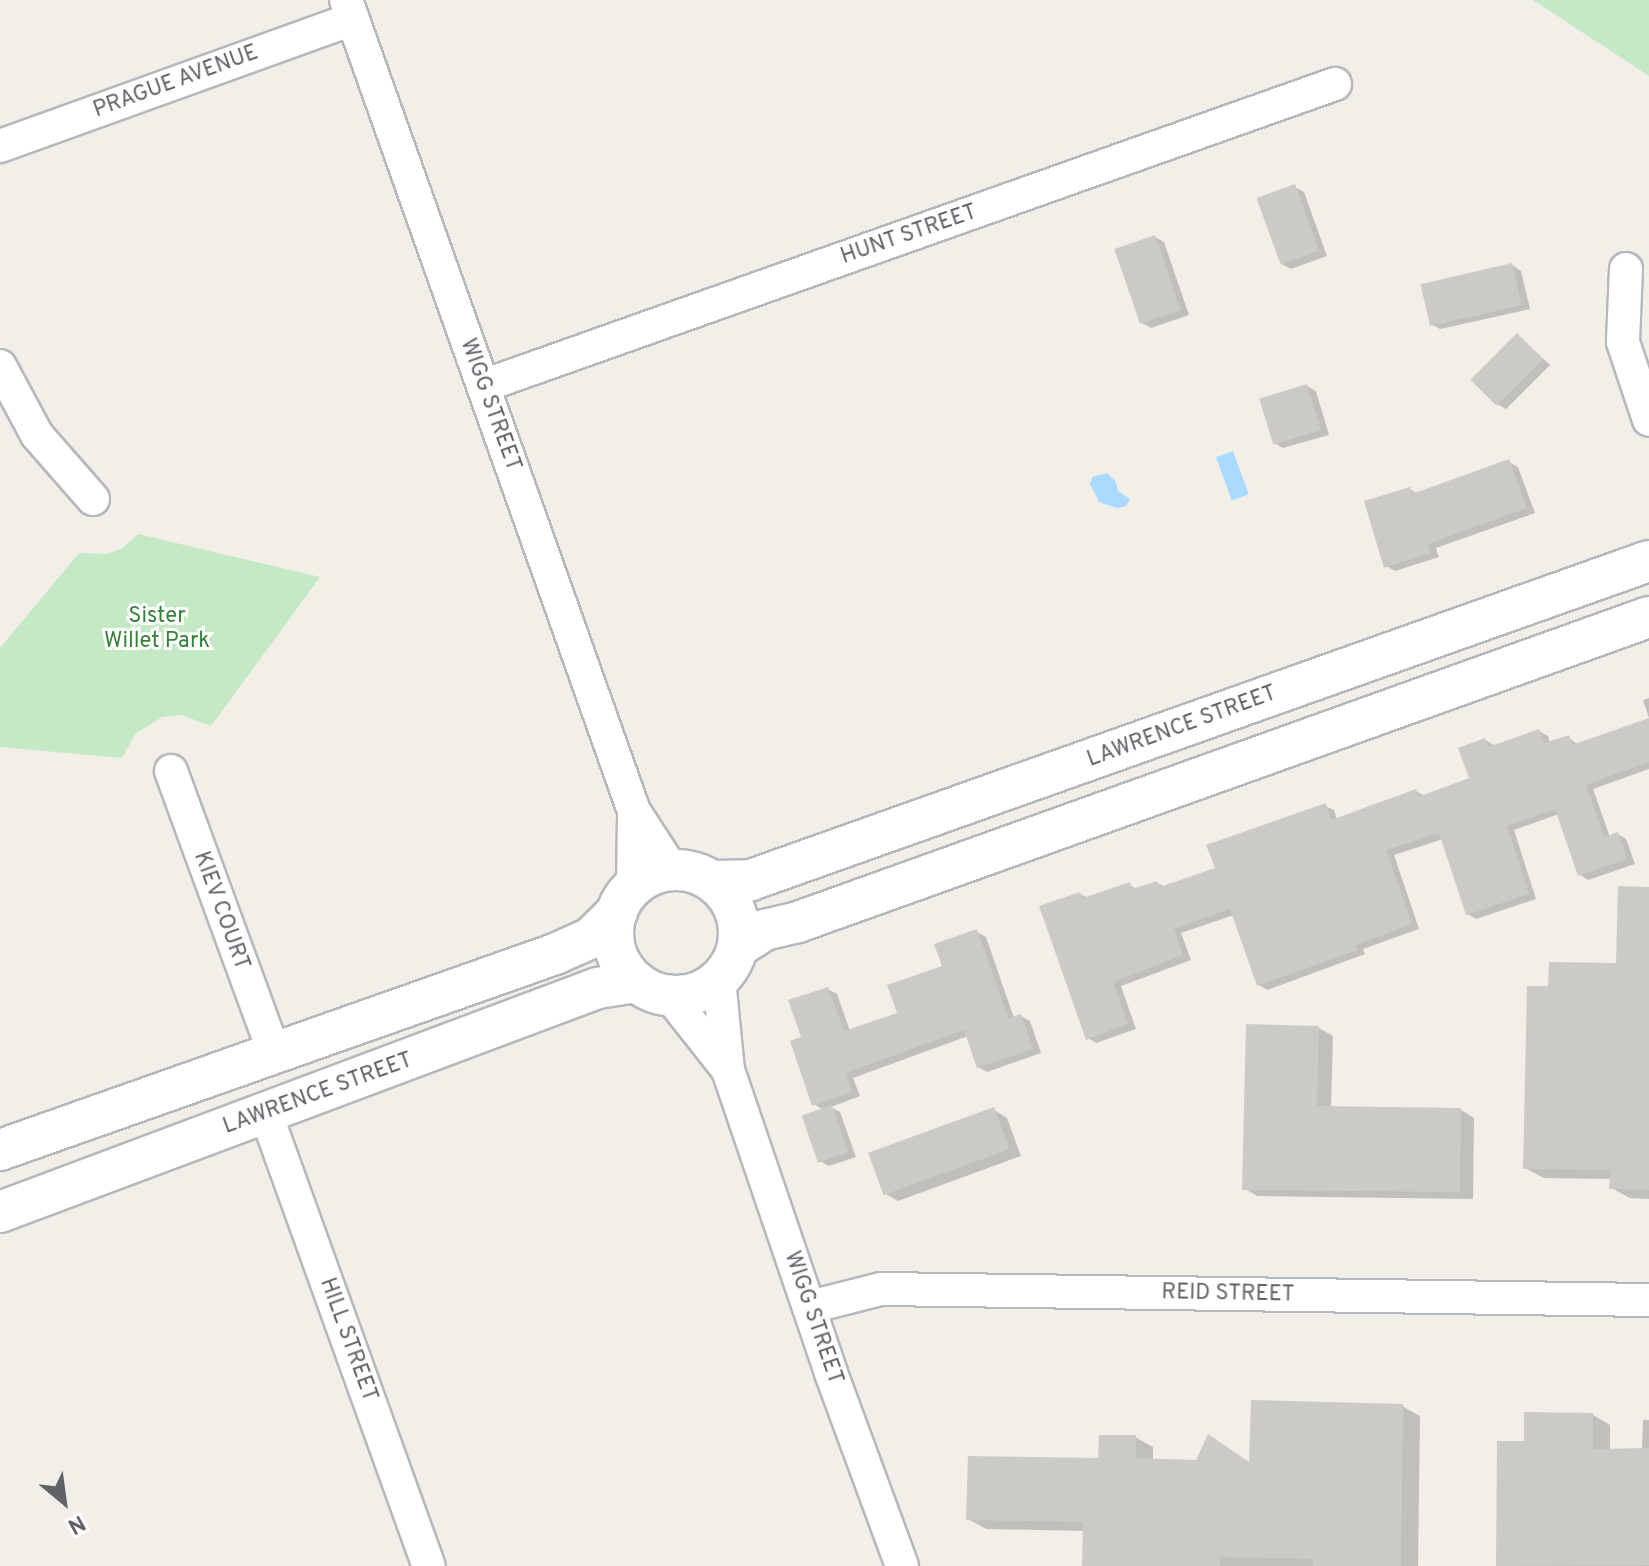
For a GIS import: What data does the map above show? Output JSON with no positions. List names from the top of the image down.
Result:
{
  "streets": {
    "street": [
      "PRAGUE AVENUE",
      "HUNT STREET",
      "WIGG STREET",
      "LAWRENCE STREET",
      "KIEV COURT",
      "REID STREET",
      "HILL STREET"
    ]
  },
  "crossings": [
    ["PRAGUE AVENUE", "WIGG STREET"],
    ["HUNT STREET", "WIGG STREET"],
    ["WIGG STREET", "LAWRENCE STREET"],
    ["WIGG STREET", "REID STREET"],
    ["LAWRENCE STREET", "HILL STREET"]
  ],
  "parks": ["Sister Willet Park"],
  "north": "bottom right"
}
